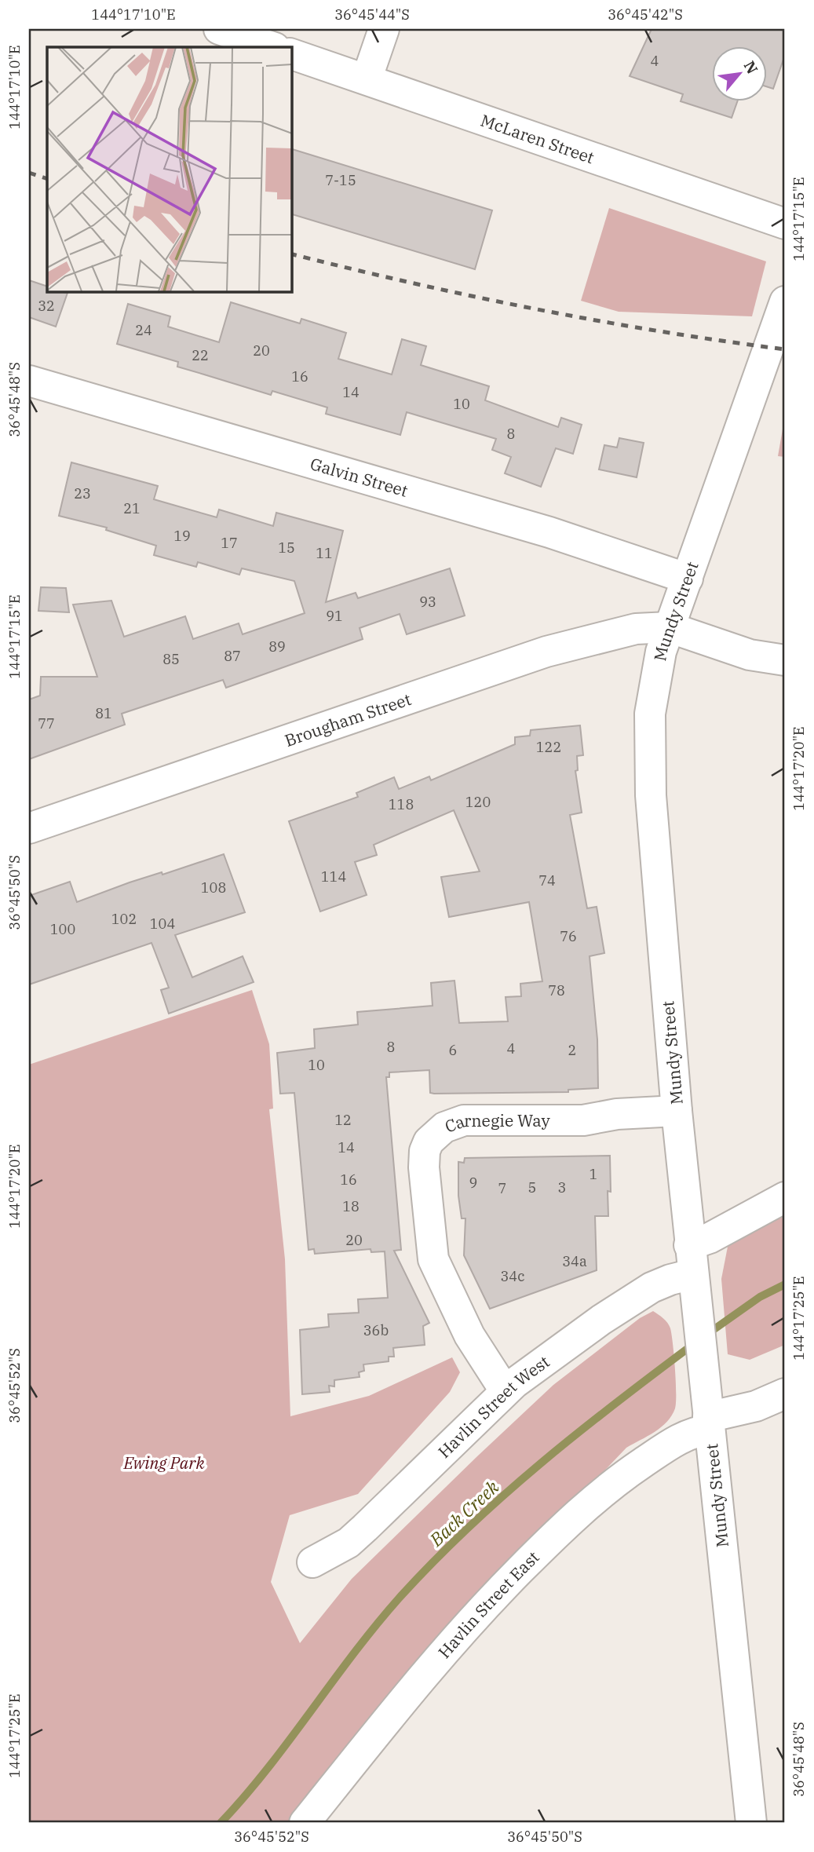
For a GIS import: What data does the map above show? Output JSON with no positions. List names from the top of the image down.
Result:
{
  "streets": {
    "street": [
      "McLaren Street",
      "Galvin Street",
      "Mundy Street",
      "Brougham Street",
      "Carnegie Way",
      "Havlin Street West",
      "Havlin Street East"
    ]
  },
  "crossings": [
    ["Galvin Street", "Mundy Street"],
    ["Mundy Street", "Brougham Street"],
    ["Mundy Street", "Carnegie Way"],
    ["Mundy Street", "Havlin Street West"],
    ["Mundy Street", "Havlin Street East"],
    ["Carnegie Way", "Havlin Street West"]
  ],
  "water": ["Back Creek"],
  "parks": ["Ewing Park"],
  "house_numbers": [
    "4",
    "7-15",
    "32",
    "24",
    "20",
    "22",
    "16",
    "14",
    "10",
    "8",
    "23",
    "21",
    "19",
    "17",
    "15",
    "11",
    "93",
    "91",
    "89",
    "87",
    "85",
    "81",
    "77",
    "122",
    "120",
    "118",
    "114",
    "74",
    "108",
    "102",
    "104",
    "100",
    "76",
    "78",
    "8",
    "4",
    "6",
    "2",
    "10",
    "12",
    "14",
    "1",
    "16",
    "9",
    "5",
    "3",
    "7",
    "18",
    "20",
    "34a",
    "34c",
    "36b"
  ],
  "north": "top right",
  "coordinates": [
    "144°17'10\"E",
    "36°45'44\"S",
    "36°45'42\"S",
    "144°17'15\"E",
    "36°45'48\"S",
    "144°17'20\"E",
    "36°45'50\"S",
    "144°17'25\"E",
    "36°45'52\"S"
  ]
}
